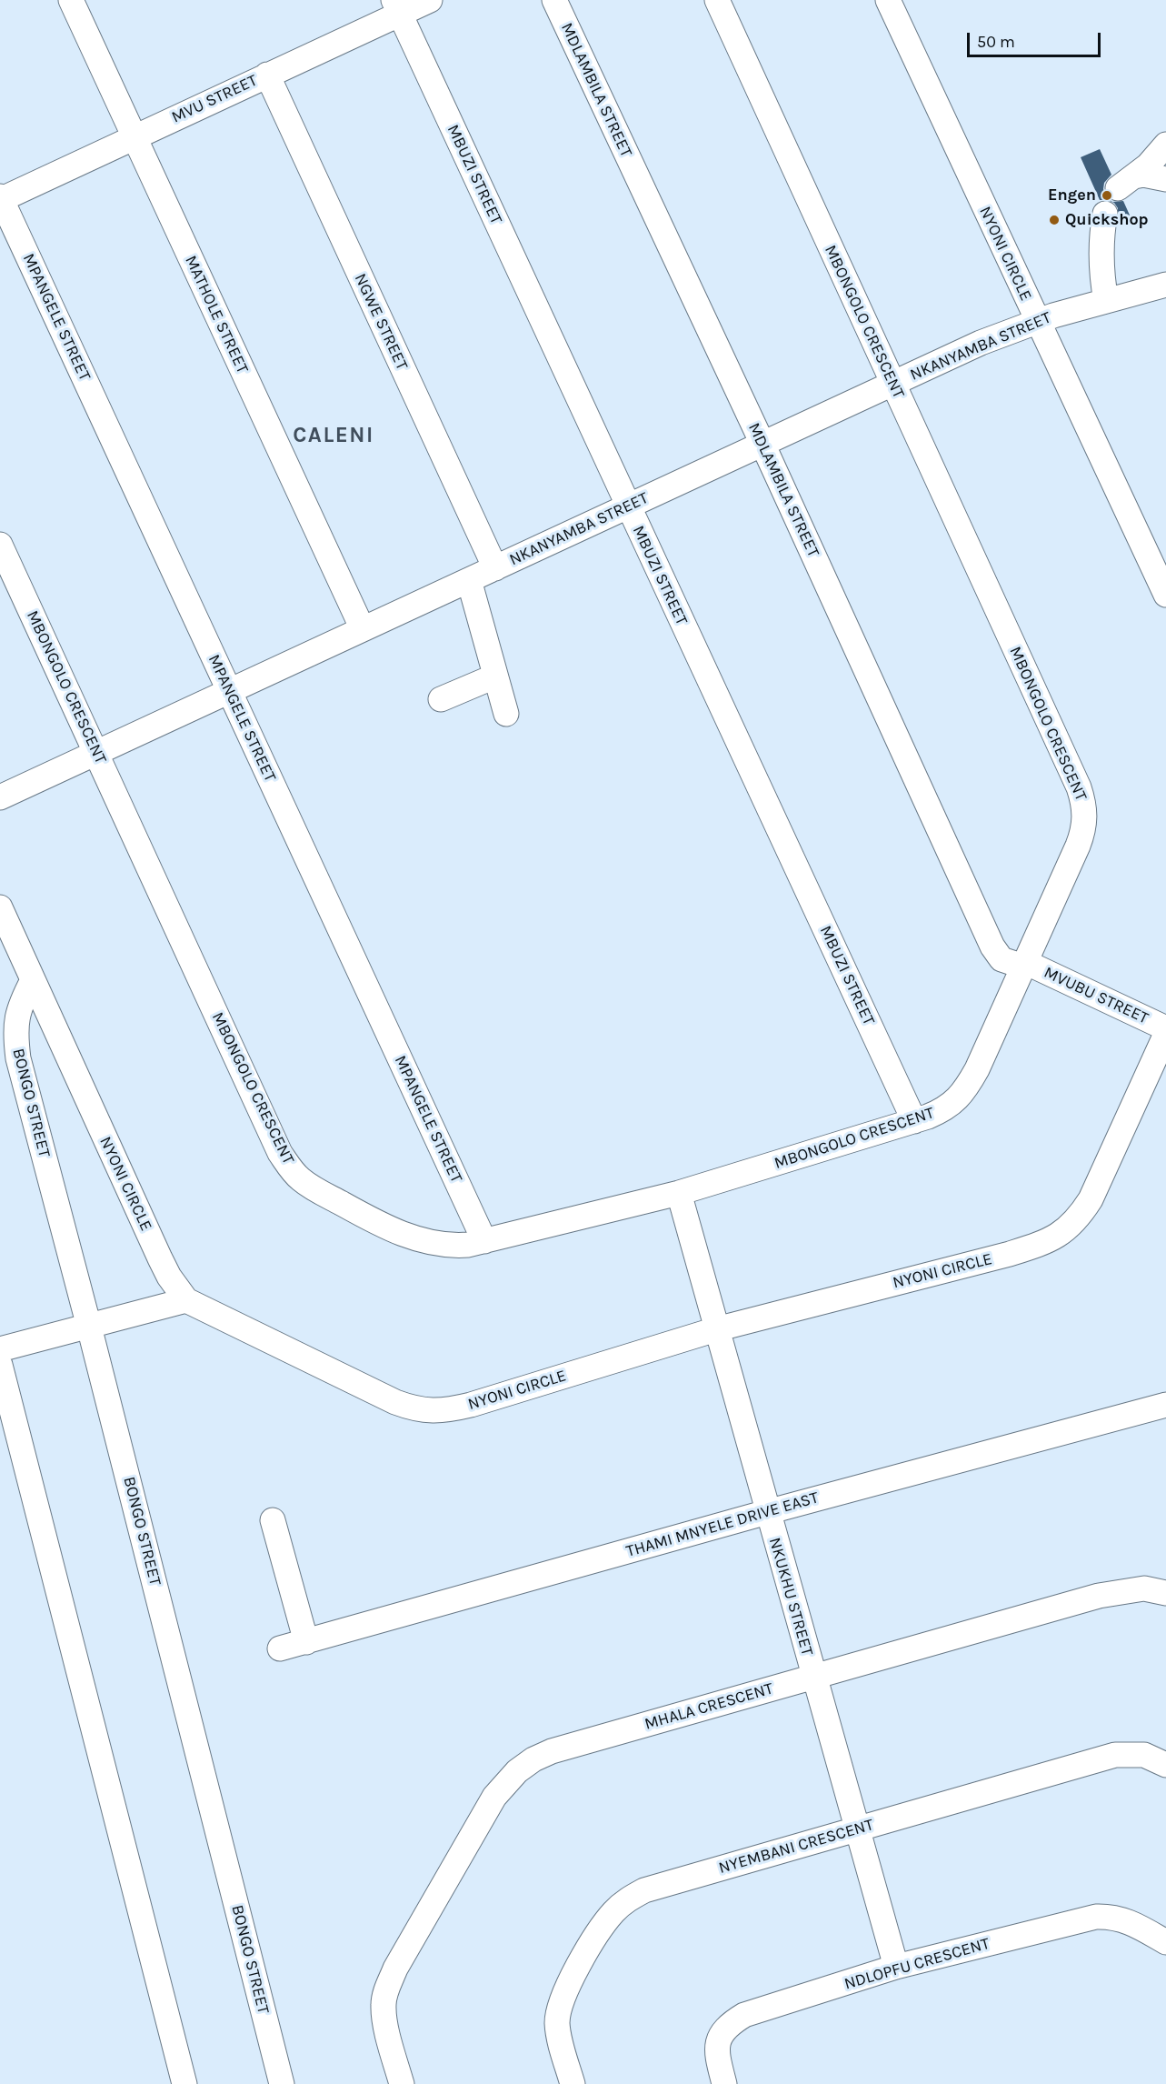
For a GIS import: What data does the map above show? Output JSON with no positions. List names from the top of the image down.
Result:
{
  "streets": {
    "street": [
      "MDLAMBILA STREET",
      "MVU STREET",
      "MBUZI STREET",
      "NYONI CIRCLE",
      "MATHOLE STREET",
      "MPANGELE STREET",
      "NGWE STREET",
      "MBONGOLO CRESCENT",
      "NKANYAMBA STREET",
      "MVUBU STREET",
      "BONGO STREET",
      "THAMI MNYELE DRIVE EAST",
      "NKUKHU STREET",
      "MHALA CRESCENT",
      "NYEMBANI CRESCENT",
      "NDLOPFU CRESCENT"
    ]
  },
  "crossings": [
    ["MDLAMBILA STREET", "MBONGOLO CRESCENT"],
    ["MDLAMBILA STREET", "NKANYAMBA STREET"],
    ["MDLAMBILA STREET", "MVUBU STREET"],
    ["MVU STREET", "MBUZI STREET"],
    ["MVU STREET", "MATHOLE STREET"],
    ["MVU STREET", "MPANGELE STREET"],
    ["MVU STREET", "NGWE STREET"],
    ["MBUZI STREET", "MBONGOLO CRESCENT"],
    ["MBUZI STREET", "NKANYAMBA STREET"],
    ["NYONI CIRCLE", "NKANYAMBA STREET"],
    ["NYONI CIRCLE", "BONGO STREET"],
    ["NYONI CIRCLE", "NKUKHU STREET"],
    ["MATHOLE STREET", "NKANYAMBA STREET"],
    ["MPANGELE STREET", "MBONGOLO CRESCENT"],
    ["MPANGELE STREET", "NKANYAMBA STREET"],
    ["NGWE STREET", "NKANYAMBA STREET"],
    ["MBONGOLO CRESCENT", "NKANYAMBA STREET"],
    ["MBONGOLO CRESCENT", "MVUBU STREET"],
    ["MBONGOLO CRESCENT", "NKUKHU STREET"],
    ["THAMI MNYELE DRIVE EAST", "NKUKHU STREET"],
    ["NKUKHU STREET", "MHALA CRESCENT"],
    ["NKUKHU STREET", "NYEMBANI CRESCENT"],
    ["NKUKHU STREET", "NDLOPFU CRESCENT"]
  ],
  "districts": ["CALENI"],
  "places": ["Engen", "Quickshop"],
  "scale_bar": "50 m"
}
